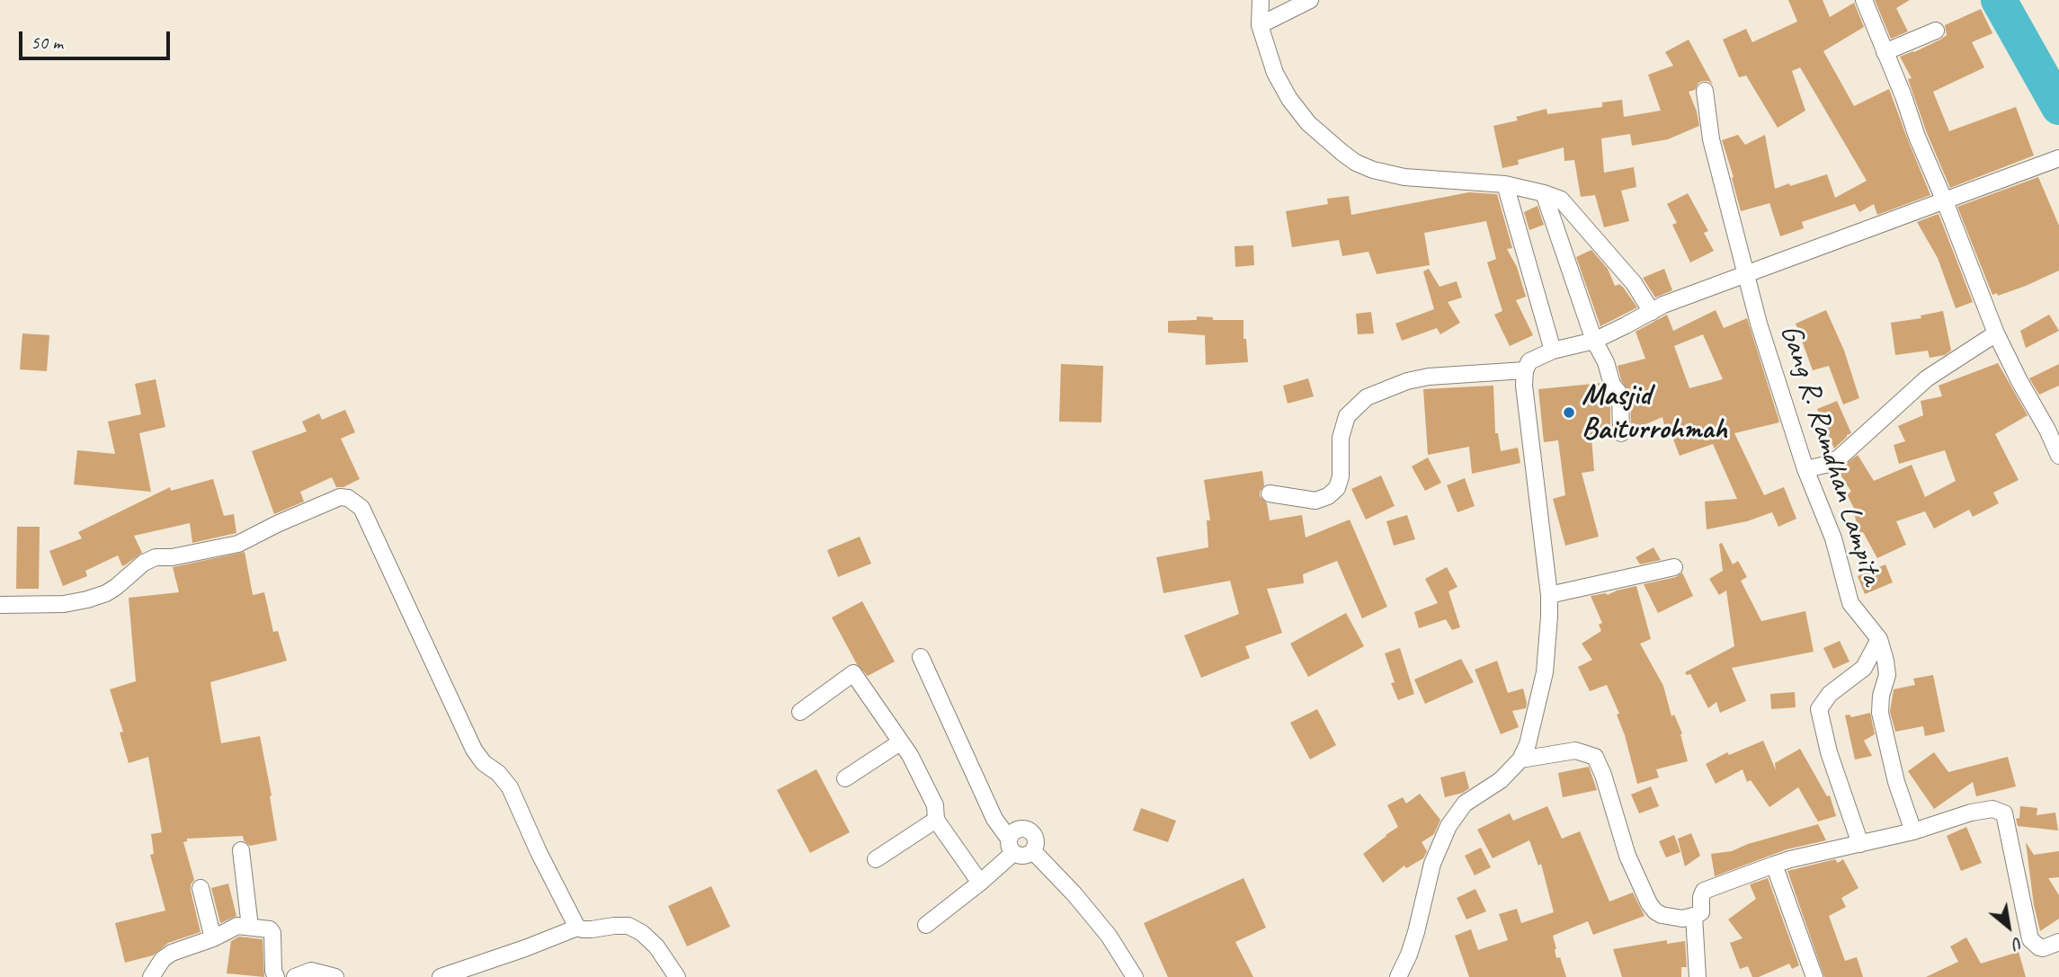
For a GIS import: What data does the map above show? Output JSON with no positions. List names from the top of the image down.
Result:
{
  "streets": {
    "street": ["Gang R. Ramdhan Lampita"]
  },
  "places": ["Masjid Baiturrohmah"],
  "scale_bar": "50 m",
  "north": "bottom right"
}
